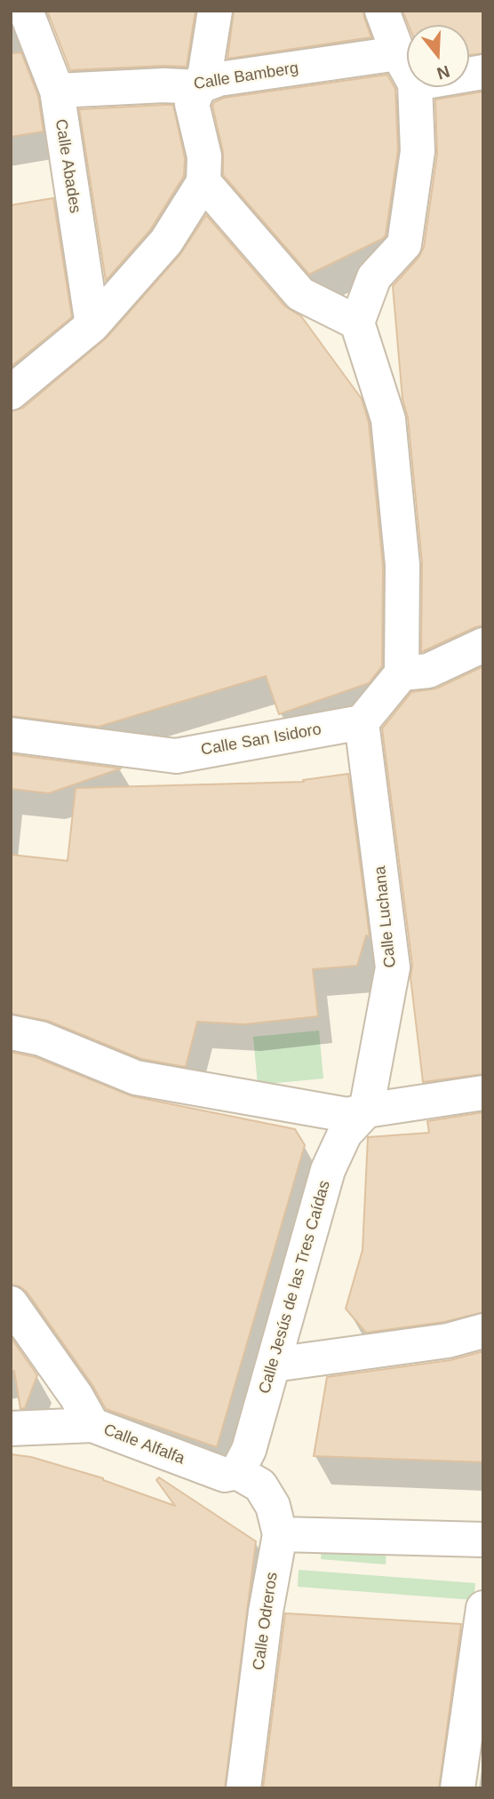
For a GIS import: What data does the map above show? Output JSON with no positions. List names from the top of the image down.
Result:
{
  "streets": {
    "street": [
      "Calle Bamberg",
      "Calle Abades",
      "Calle San Isidoro",
      "Calle Luchana",
      "Calle Jesús de las Tres Caídas",
      "Calle Alfalfa",
      "Calle Odreros"
    ]
  },
  "crossings": [
    ["Calle Bamberg", "Calle Abades"],
    ["Calle San Isidoro", "Calle Luchana"],
    ["Calle Luchana", "Calle Jesús de las Tres Caídas"],
    ["Calle Jesús de las Tres Caídas", "Calle Alfalfa"],
    ["Calle Jesús de las Tres Caídas", "Calle Odreros"],
    ["Calle Alfalfa", "Calle Odreros"]
  ],
  "north": "bottom"
}
